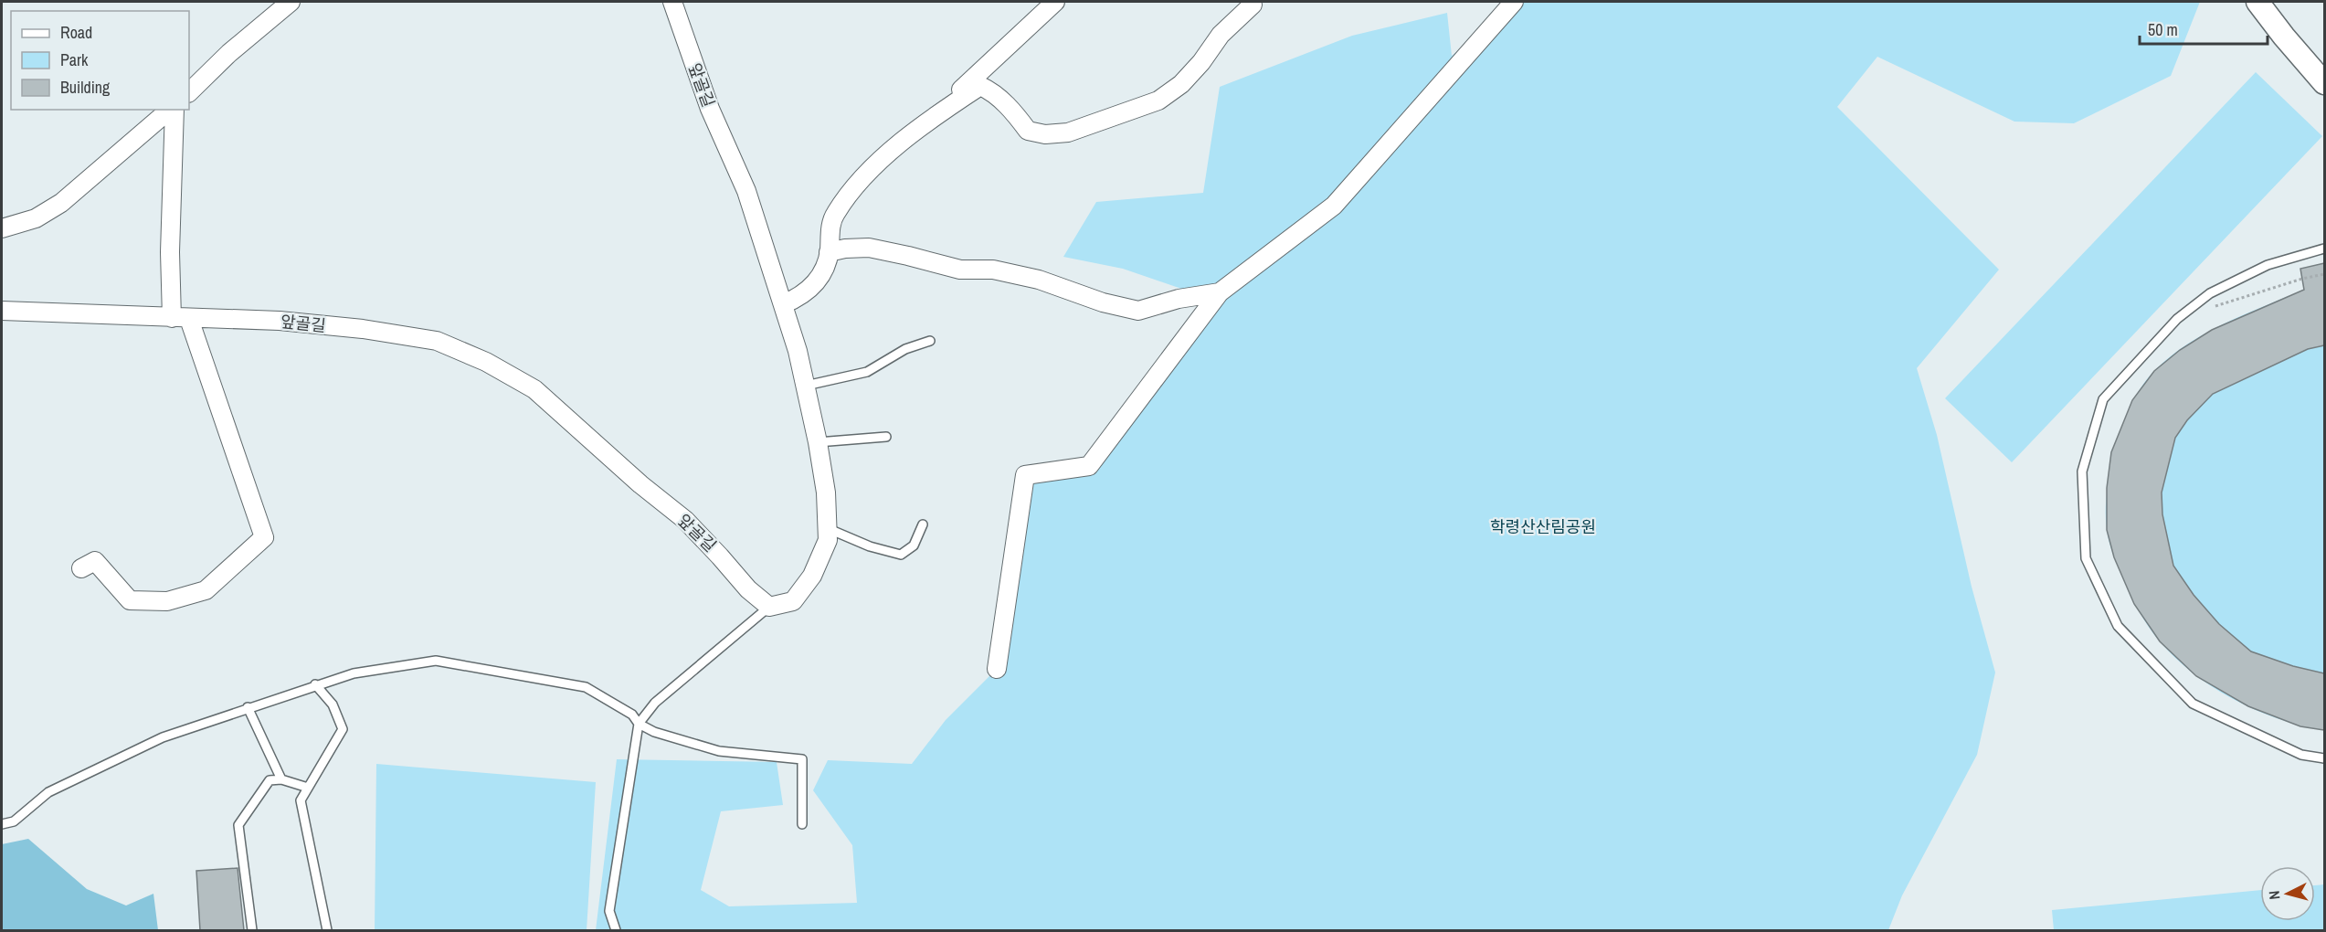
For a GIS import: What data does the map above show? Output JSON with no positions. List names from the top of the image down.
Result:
{
  "streets": {
    "street": ["앞골길"]
  },
  "parks": ["학령산산림공원"],
  "legend": ["Road", "Park", "Building"],
  "scale_bar": "50 m",
  "north": "left"
}
